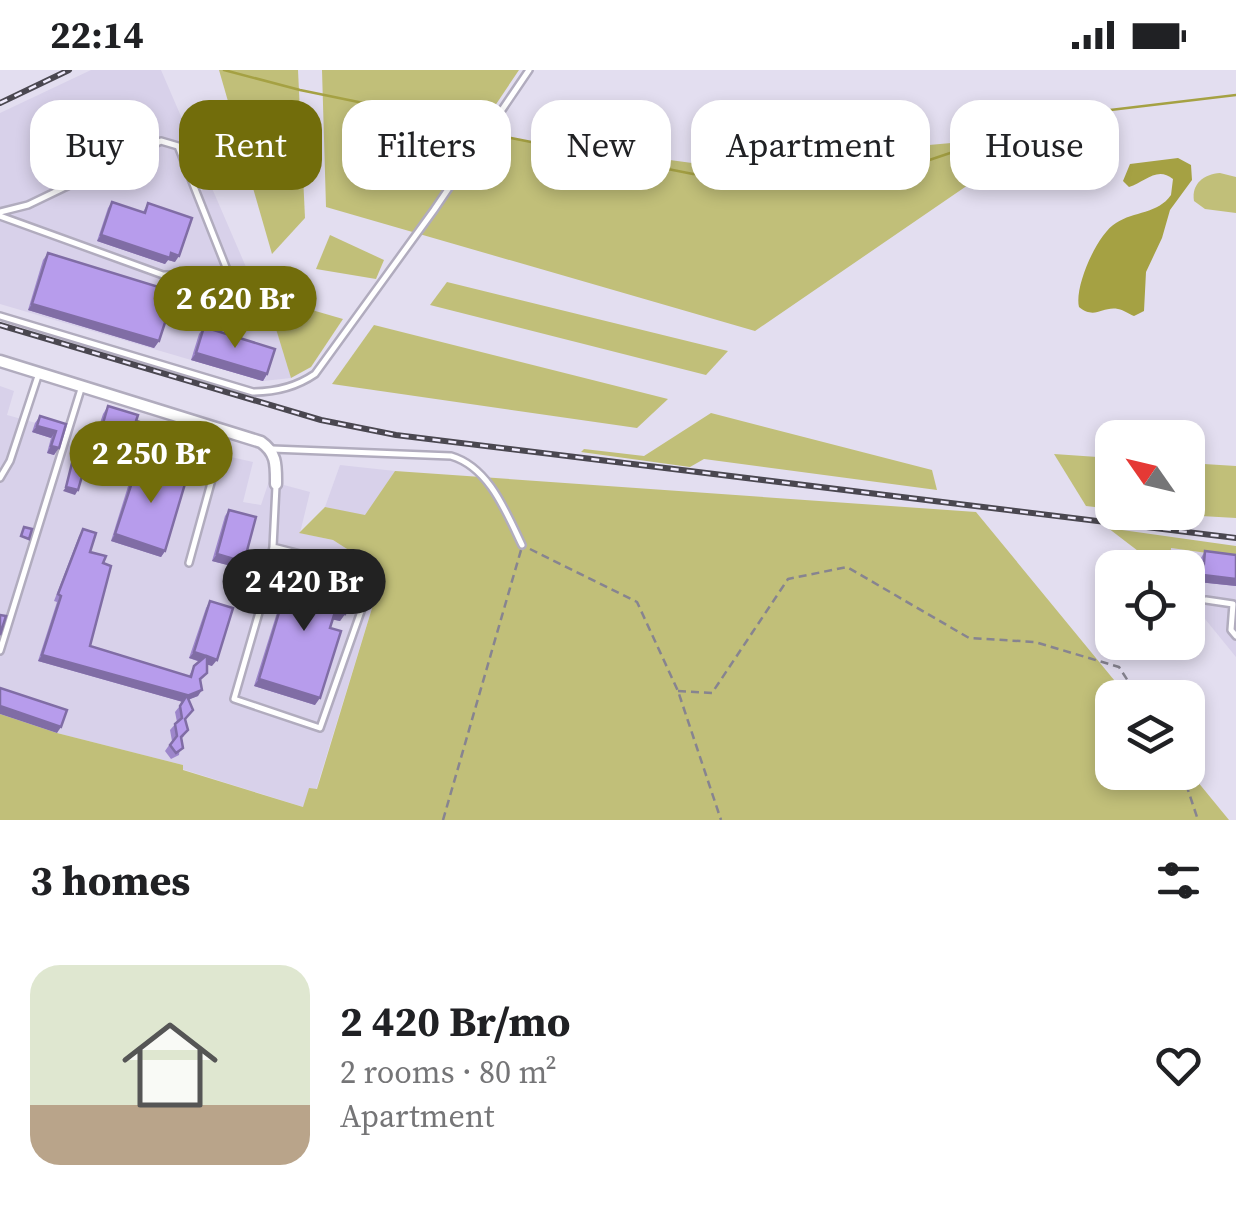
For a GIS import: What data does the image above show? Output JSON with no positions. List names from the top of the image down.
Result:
{
  "north": "top left",
  "page": {
    "status": "22:14",
    "chip": [
      "Buy",
      "Rent",
      "Filters",
      "New",
      "Apartment",
      "House"
    ],
    "price": ["2 620 Br", "2 250 Br", "2 420 Br"],
    "heading": "3 homes",
    "list": [
      {
        "name": "2 420 Br/mo",
        "note": "2 rooms · 80 m² · Apartment"
      }
    ]
  }
}
